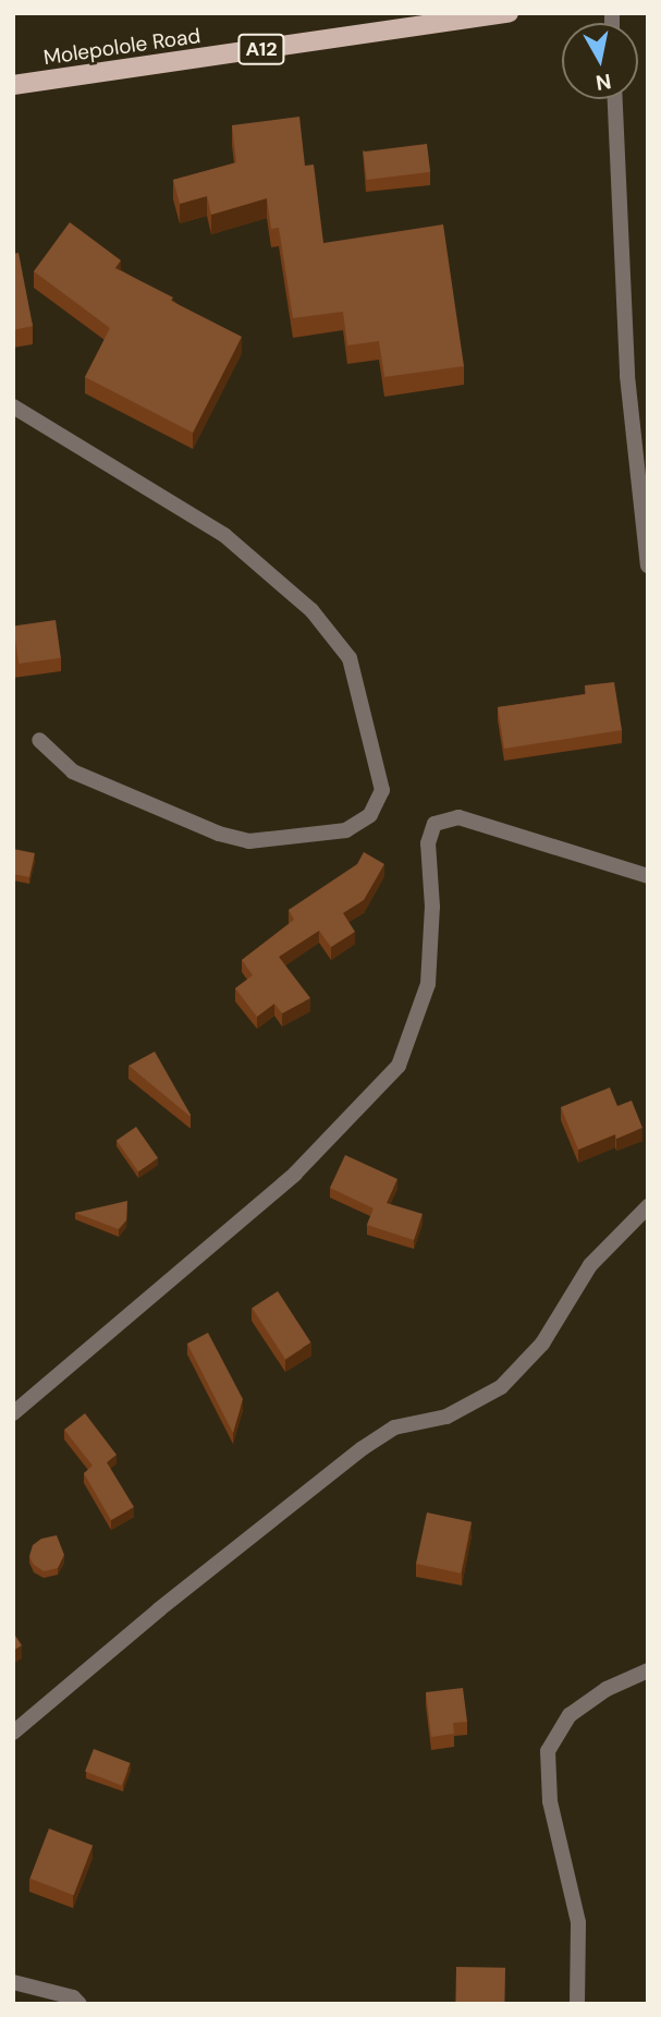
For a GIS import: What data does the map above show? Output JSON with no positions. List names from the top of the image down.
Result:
{
  "streets": {
    "main road": ["Molepolole Road", "A12"]
  },
  "north": "bottom"
}
